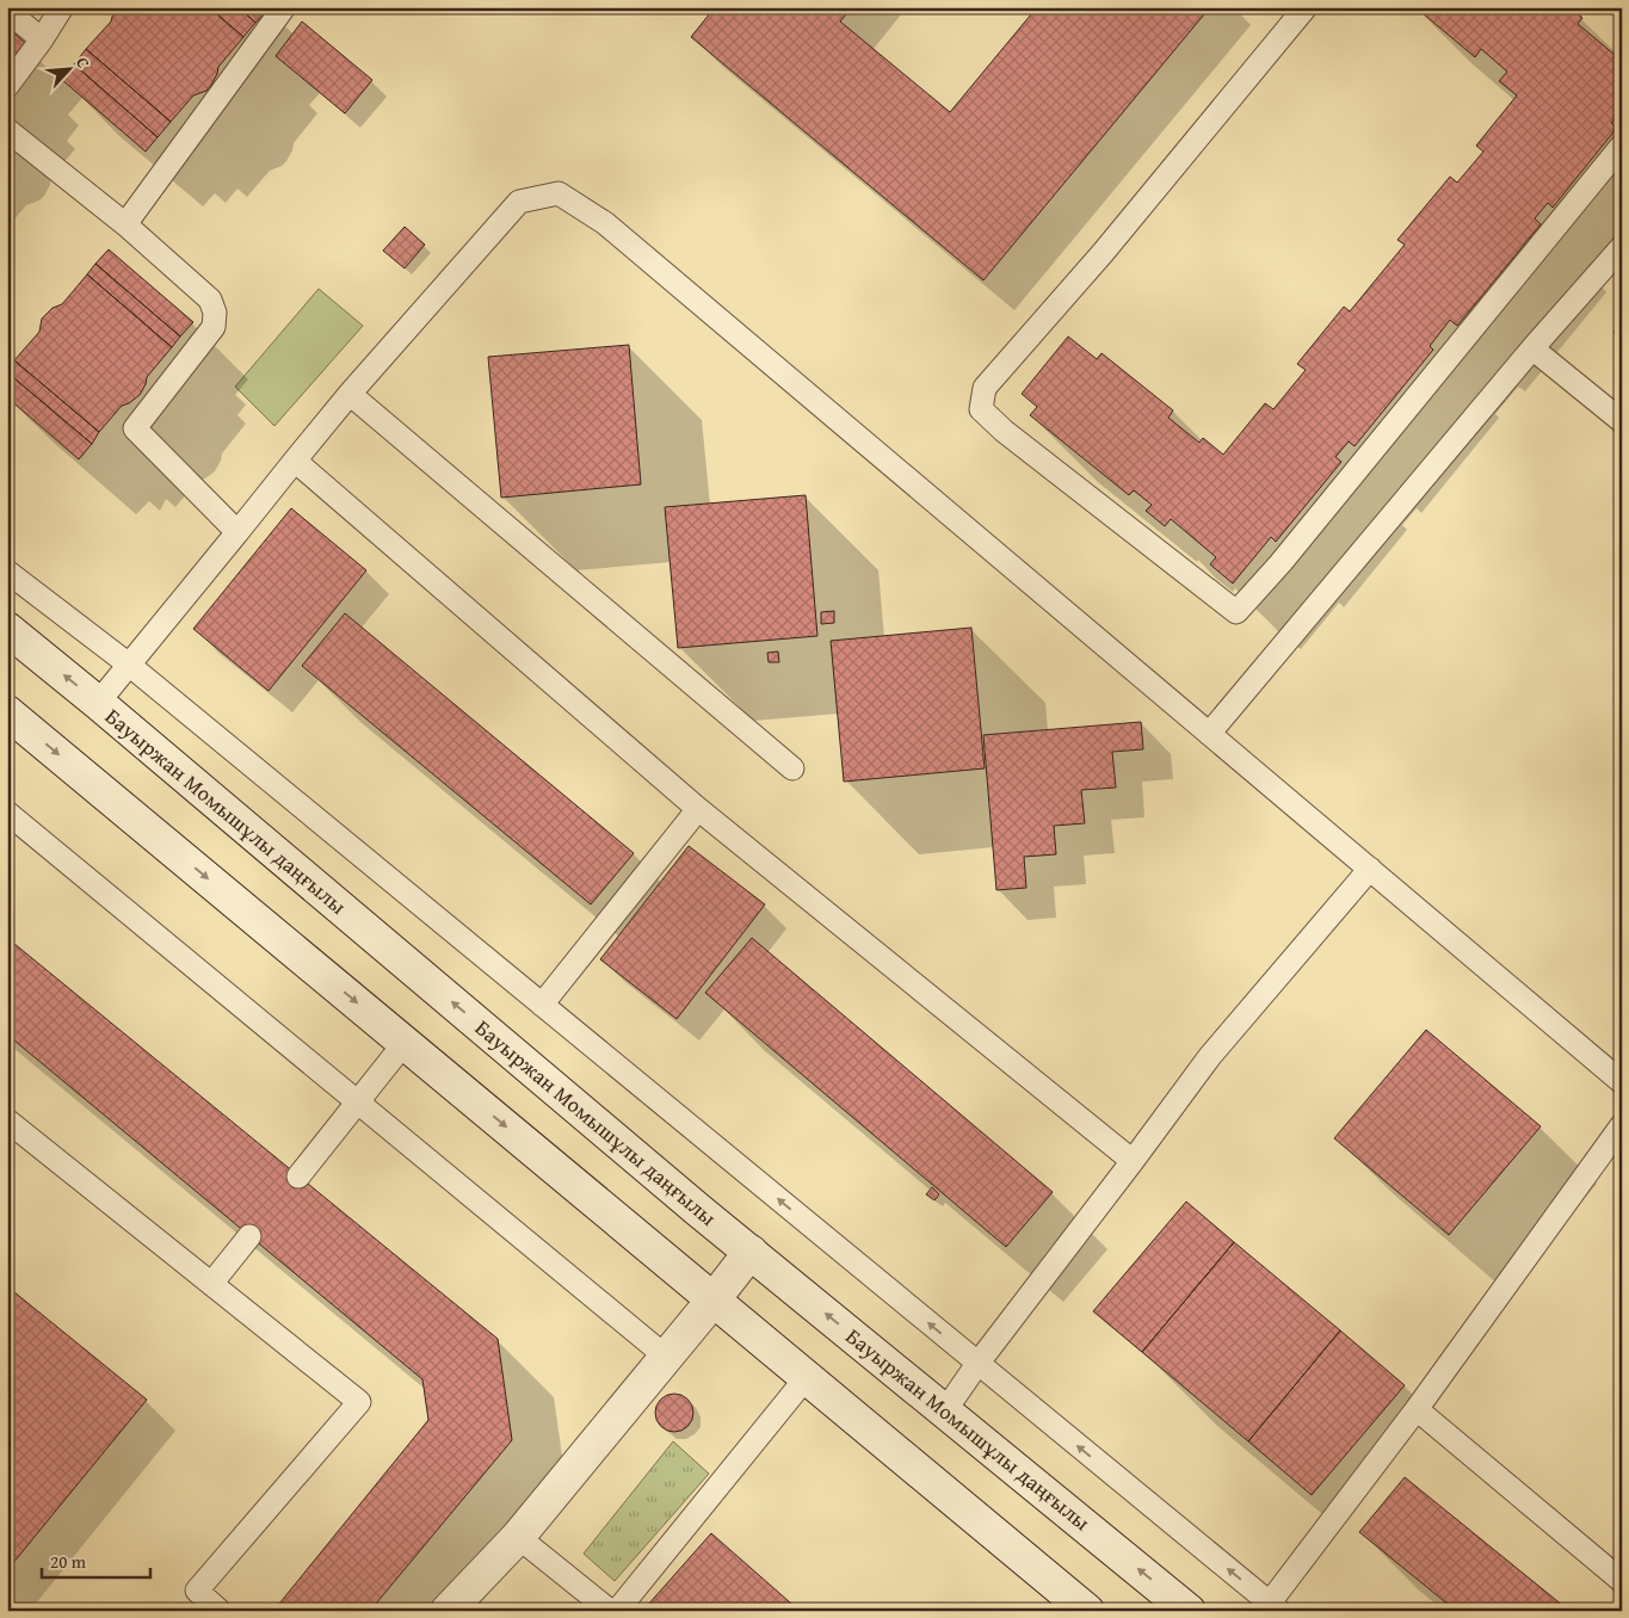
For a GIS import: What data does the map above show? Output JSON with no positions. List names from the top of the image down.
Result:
{
  "streets": {
    "main road": ["Бауыржан Момышұлы даңғылы"]
  },
  "scale_bar": "20 m",
  "north": "top right"
}
